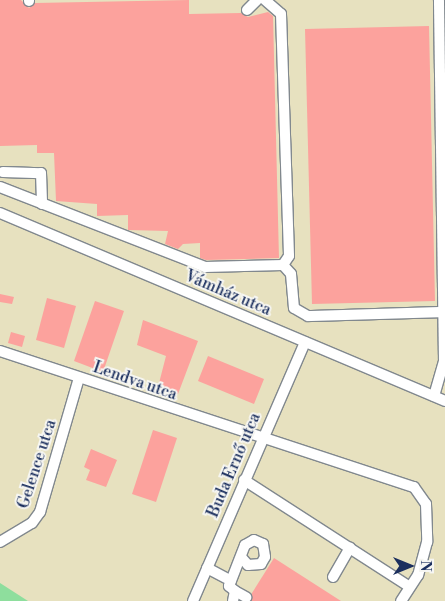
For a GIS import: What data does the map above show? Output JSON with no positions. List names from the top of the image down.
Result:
{
  "streets": {
    "street": [
      "Vámház utca",
      "Lendva utca",
      "Gelence utca",
      "Buda Ernő utca"
    ]
  },
  "crossings": [
    ["Vámház utca", "Buda Ernő utca"],
    ["Lendva utca", "Gelence utca"],
    ["Lendva utca", "Buda Ernő utca"]
  ],
  "north": "right"
}
